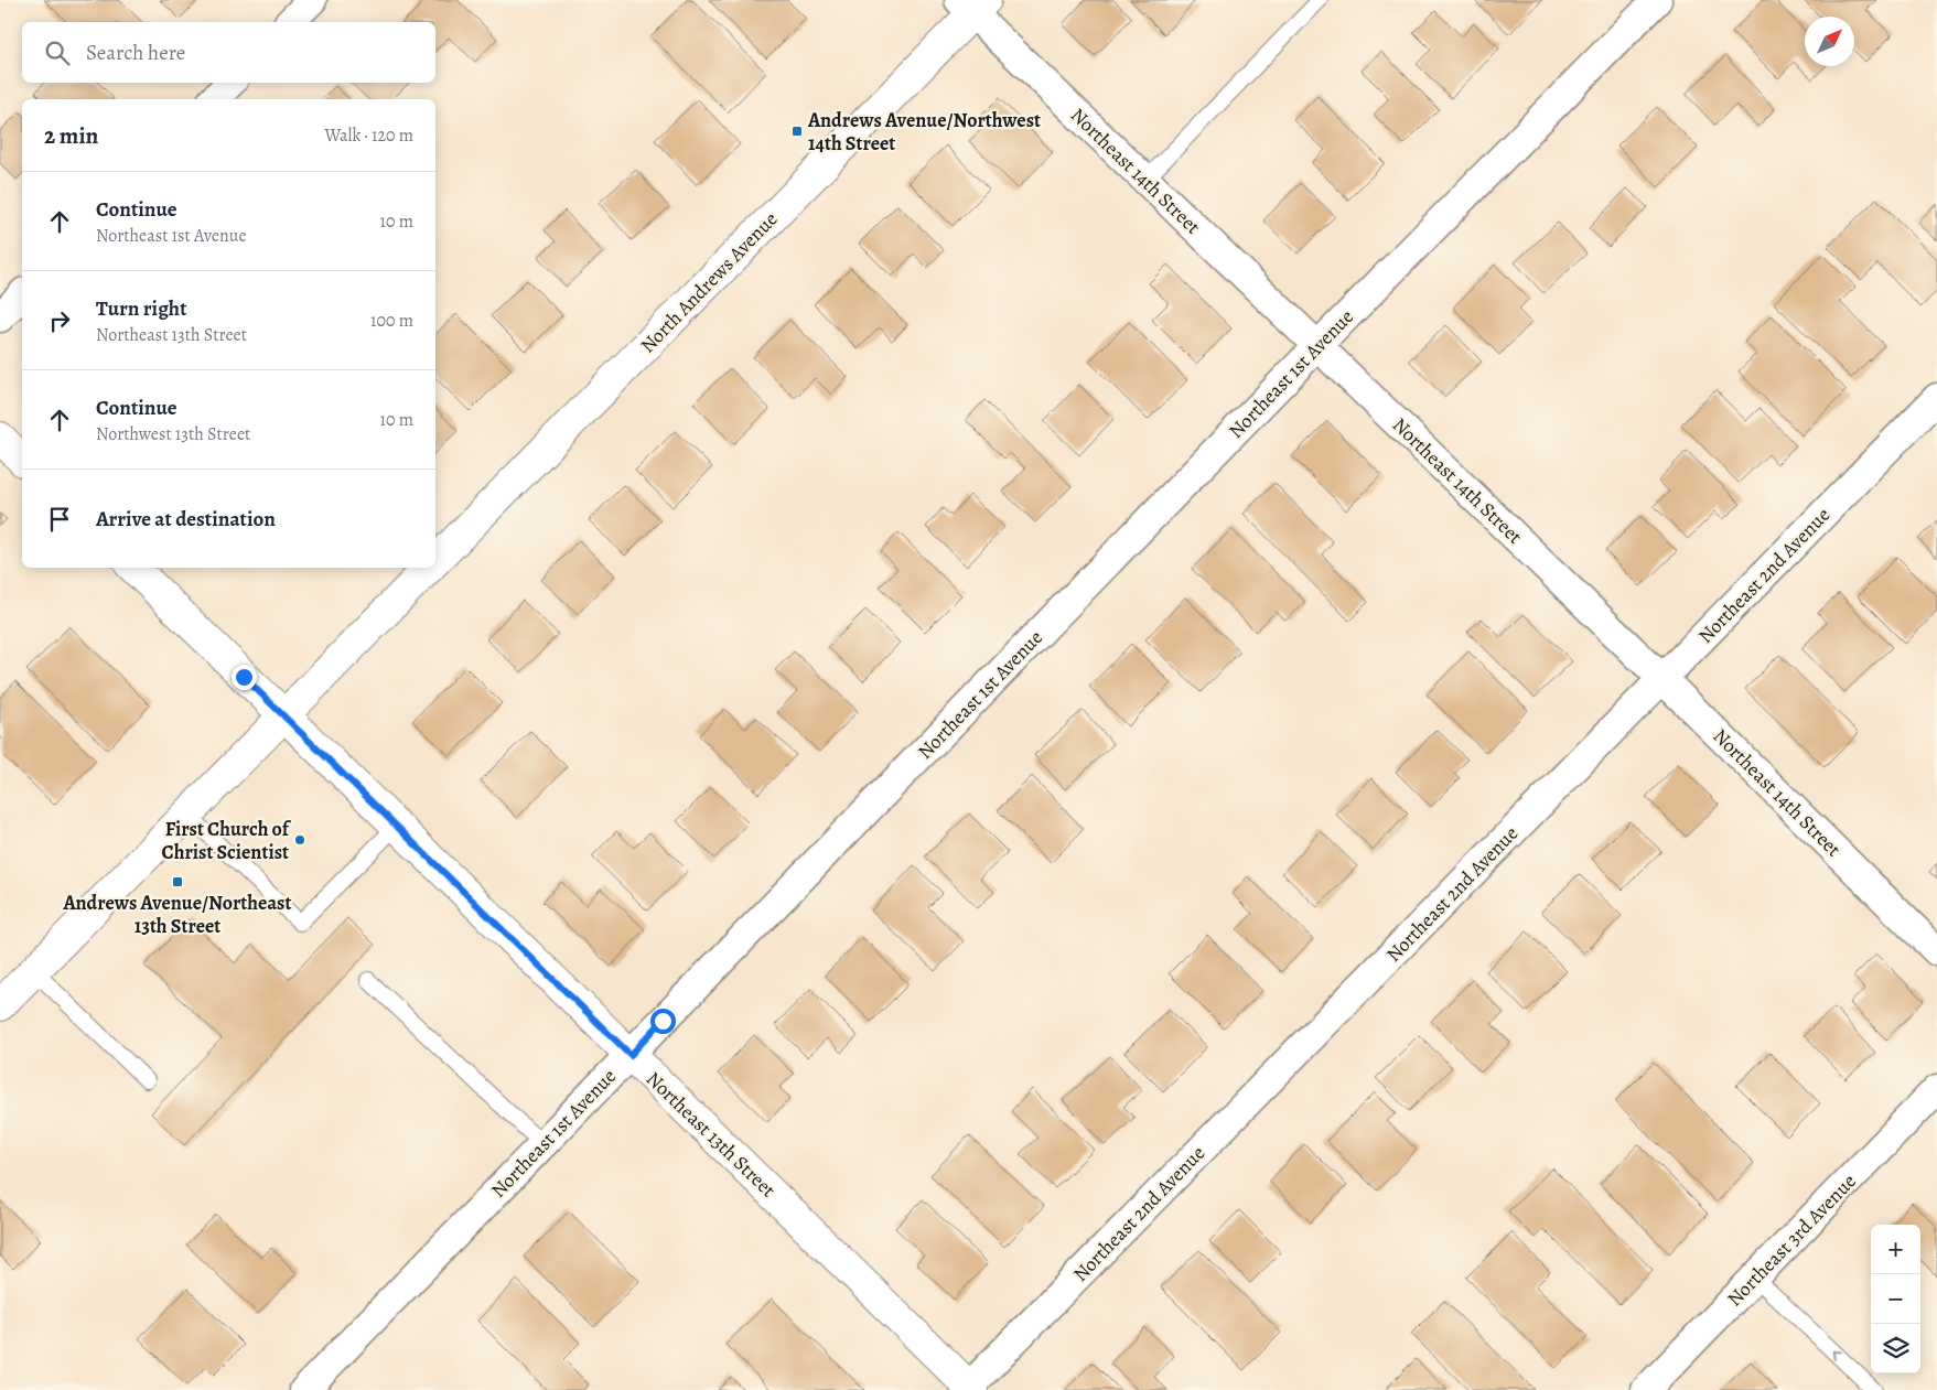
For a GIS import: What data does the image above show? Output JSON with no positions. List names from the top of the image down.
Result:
{
  "streets": {
    "main road": ["North Andrews Avenue", "Northeast 13th Street"],
    "street": [
      "Northeast 14th Street",
      "Northeast 1st Avenue",
      "Northeast 2nd Avenue",
      "Northeast 3rd Avenue"
    ]
  },
  "crossings": [
    ["Northeast 14th Street", "North Andrews Avenue"],
    ["Northeast 14th Street", "Northeast 1st Avenue"],
    ["Northeast 14th Street", "Northeast 2nd Avenue"],
    ["North Andrews Avenue", "Northeast 13th Street"],
    ["Northeast 1st Avenue", "Northeast 13th Street"],
    ["Northeast 2nd Avenue", "Northeast 13th Street"]
  ],
  "places": {
    "transit": ["Andrews Avenue/Northwest 14th Street", "Andrews Avenue/Northeast 13th Street"],
    "other": ["First Church of Christ Scientist"]
  },
  "north": "top right",
  "page": {
    "search": "Search here",
    "heading": ["2 min", "Walk · 120 m"],
    "list": [
      ["Continue", "Northeast 1st Avenue", "10 m"],
      ["Turn right", "Northeast 13th Street", "100 m"],
      ["Continue", "Northwest 13th Street", "10 m"],
      "Arrive at destination"
    ],
    "map_buttons": ["+", "−"]
  }
}
